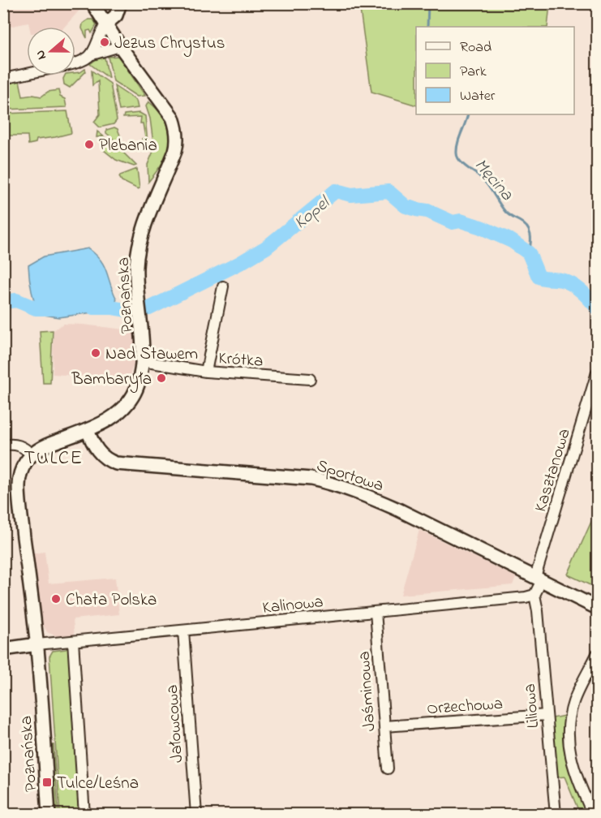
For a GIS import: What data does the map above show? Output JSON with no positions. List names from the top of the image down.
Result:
{
  "streets": {
    "street": [
      "Poznańska",
      "Krótka",
      "Kasztanowa",
      "Sportowa",
      "Kalinowa",
      "Jaśminowa",
      "Orzechowa",
      "Liliowa",
      "Jałowcowa"
    ]
  },
  "crossings": [
    ["Poznańska", "Krótka"],
    ["Poznańska", "Sportowa"],
    ["Poznańska", "Kalinowa"],
    ["Kasztanowa", "Sportowa"],
    ["Kalinowa", "Jaśminowa"],
    ["Kalinowa", "Liliowa"],
    ["Kalinowa", "Jałowcowa"],
    ["Jaśminowa", "Orzechowa"],
    ["Orzechowa", "Liliowa"]
  ],
  "districts": ["TULCE"],
  "water": ["Męcina", "Kopel"],
  "places": {
    "other": [
      "Jezus Chrystus",
      "Plebania",
      "Nad Stawem",
      "Bambaryła",
      "Chata Polska"
    ],
    "transit": ["Tulce/Leśna"]
  },
  "legend": ["Road", "Park", "Water"],
  "north": "left"
}
